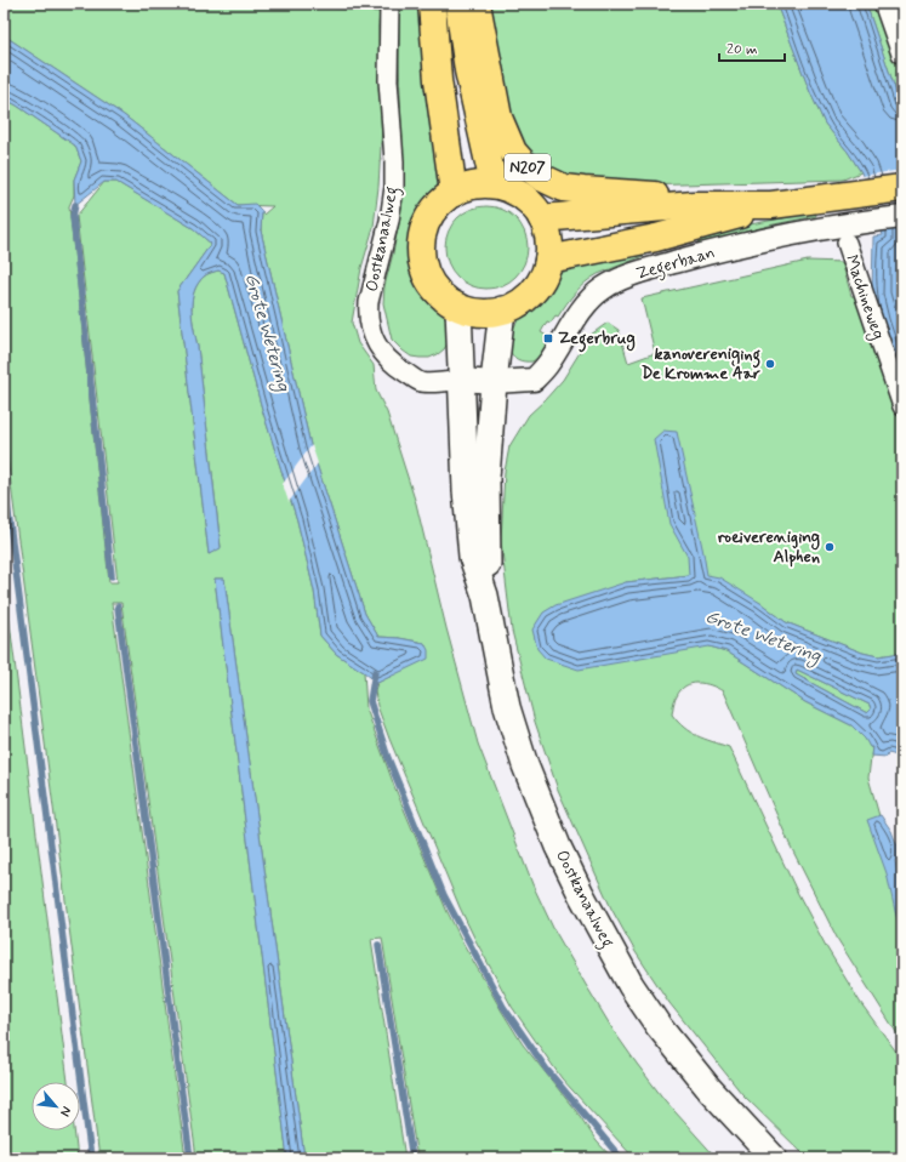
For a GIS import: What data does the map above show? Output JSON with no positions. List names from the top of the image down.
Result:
{
  "streets": {
    "main road": ["N207", "Oostkanaalweg", "Zegerbaan"],
    "street": ["Machineweg"]
  },
  "crossings": [
    ["N207", "Oostkanaalweg"],
    ["N207", "Zegerbaan"],
    ["Oostkanaalweg", "Zegerbaan"]
  ],
  "water": ["Grote Wetering"],
  "places": {
    "transit": ["Zegerbrug"],
    "other": ["kanovereniging De Kromme Aar", "roeivereniging Alphen"]
  },
  "scale_bar": "20 m",
  "north": "bottom right"
}
